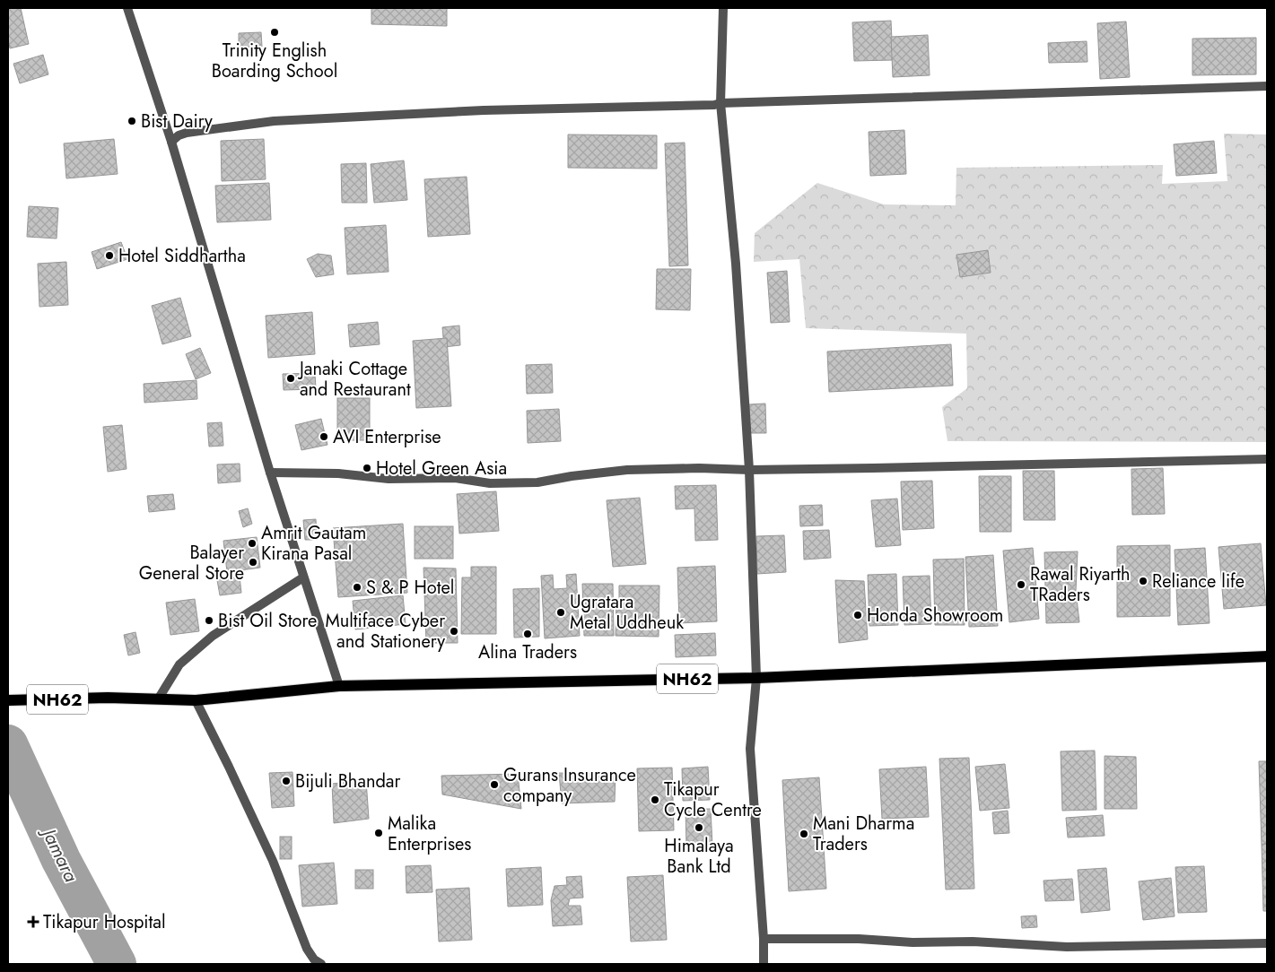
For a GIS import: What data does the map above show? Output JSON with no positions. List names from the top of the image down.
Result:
{
  "streets": {
    "main road": ["NH62"]
  },
  "water": ["Jamara"],
  "places": {
    "other": [
      "Trinity English Boarding School",
      "Bist Dairy",
      "Hotel Siddhartha",
      "Janaki Cottage and Restaurant",
      "AVI Enterprise",
      "Hotel Green Asia",
      "Amrit Gautam Kirana Pasal",
      "Balayer General Store",
      "Reliance life",
      "Rawal Riyarth TRaders",
      "S & P Hotel",
      "Ugratara Metal Uddheuk",
      "Honda Showroom",
      "Bist Oil Store",
      "Multiface Cyber and Stationery",
      "Alina Traders",
      "Bijuli Bhandar",
      "Gurans Insurance company",
      "Tikapur Cycle Centre",
      "Himalaya Bank Ltd",
      "Malika Enterprises",
      "Mani Dharma Traders"
    ],
    "health": ["Tikapur Hospital"]
  }
}
